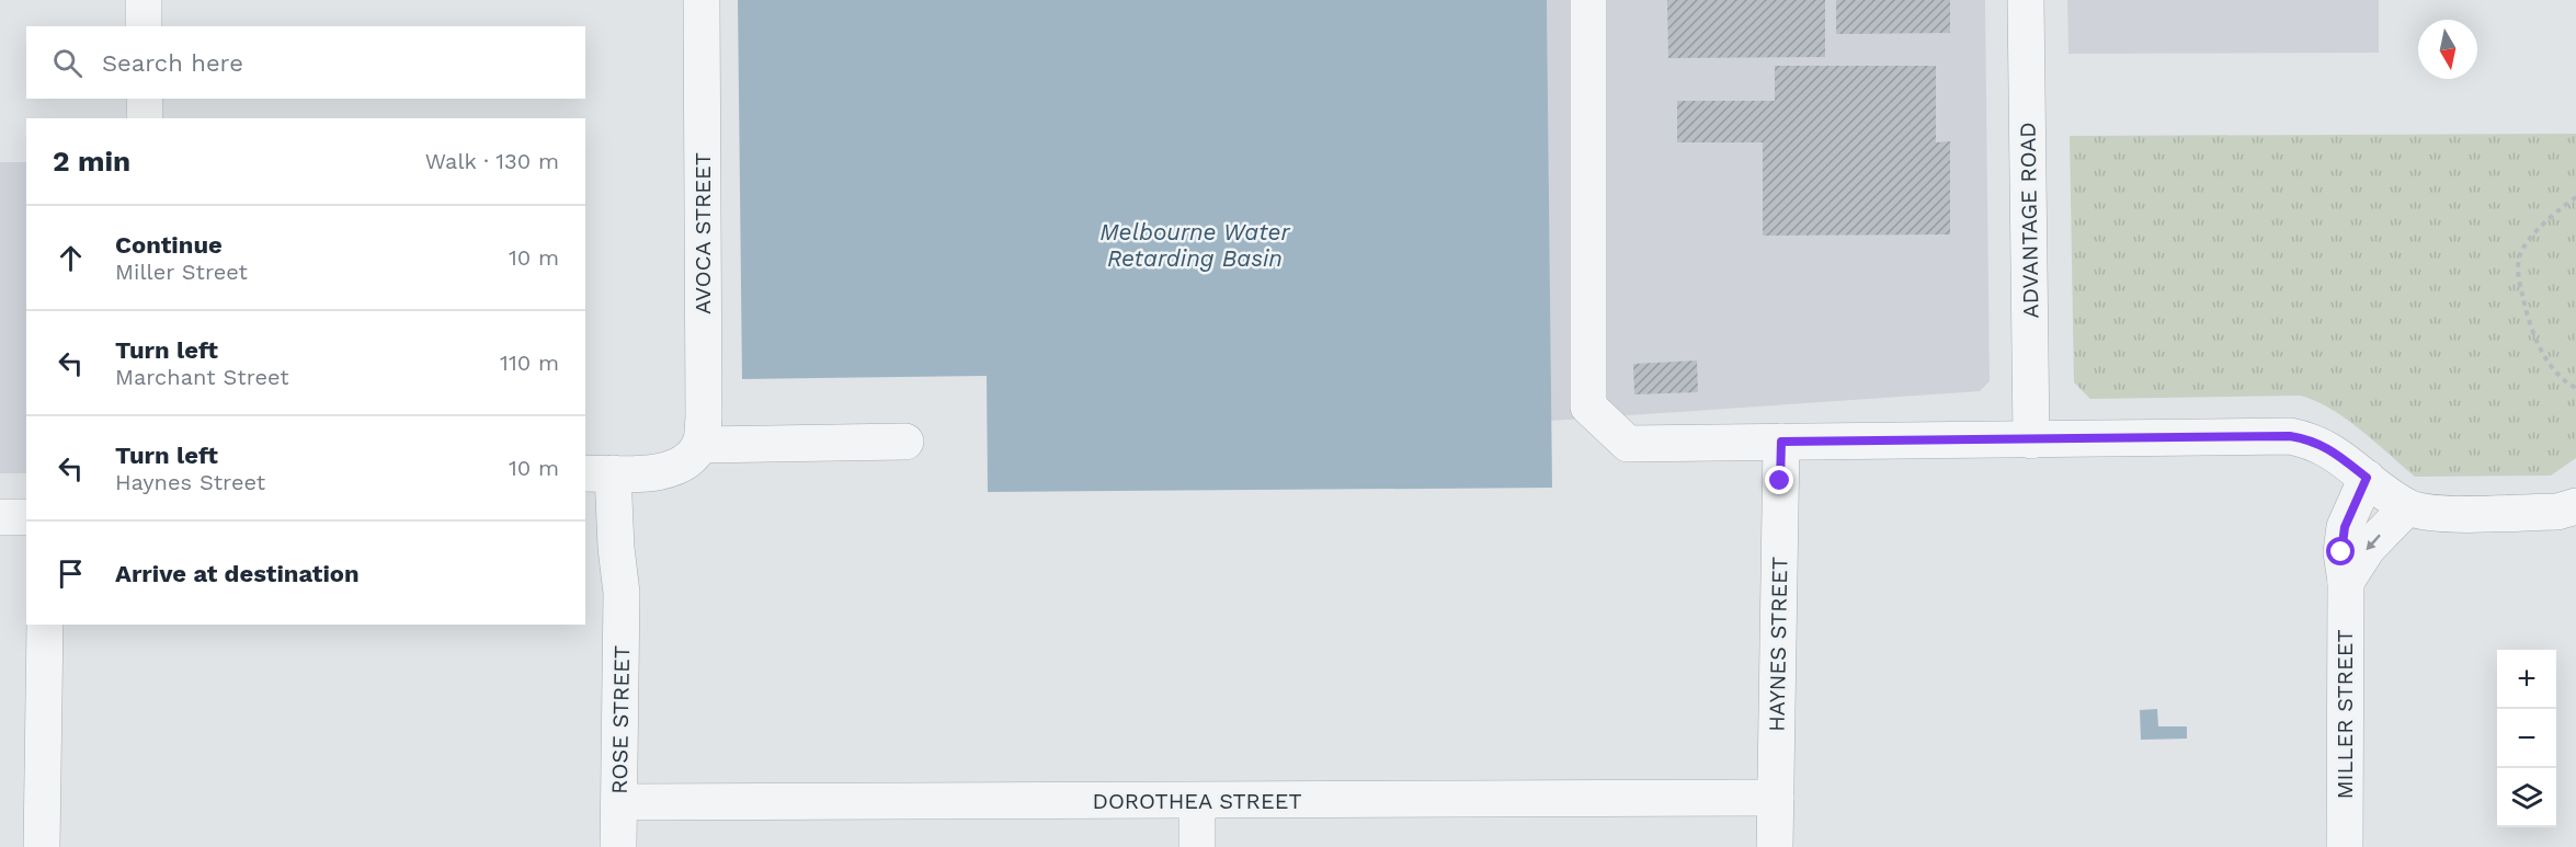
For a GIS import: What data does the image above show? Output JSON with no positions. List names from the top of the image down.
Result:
{
  "streets": {
    "street": [
      "ADVANTAGE ROAD",
      "AVOCA STREET",
      "HAYNES STREET",
      "MILLER STREET",
      "ROSE STREET",
      "DOROTHEA STREET"
    ]
  },
  "crossings": [
    ["HAYNES STREET", "DOROTHEA STREET"],
    ["ROSE STREET", "DOROTHEA STREET"]
  ],
  "water": ["Melbourne Water Retarding Basin"],
  "north": "bottom",
  "page": {
    "search": "Search here",
    "heading": ["2 min", "Walk · 130 m"],
    "list": [
      ["Continue", "Miller Street", "10 m"],
      ["Turn left", "Marchant Street", "110 m"],
      ["Turn left", "Haynes Street", "10 m"],
      "Arrive at destination"
    ],
    "map_buttons": ["+", "−"]
  }
}
